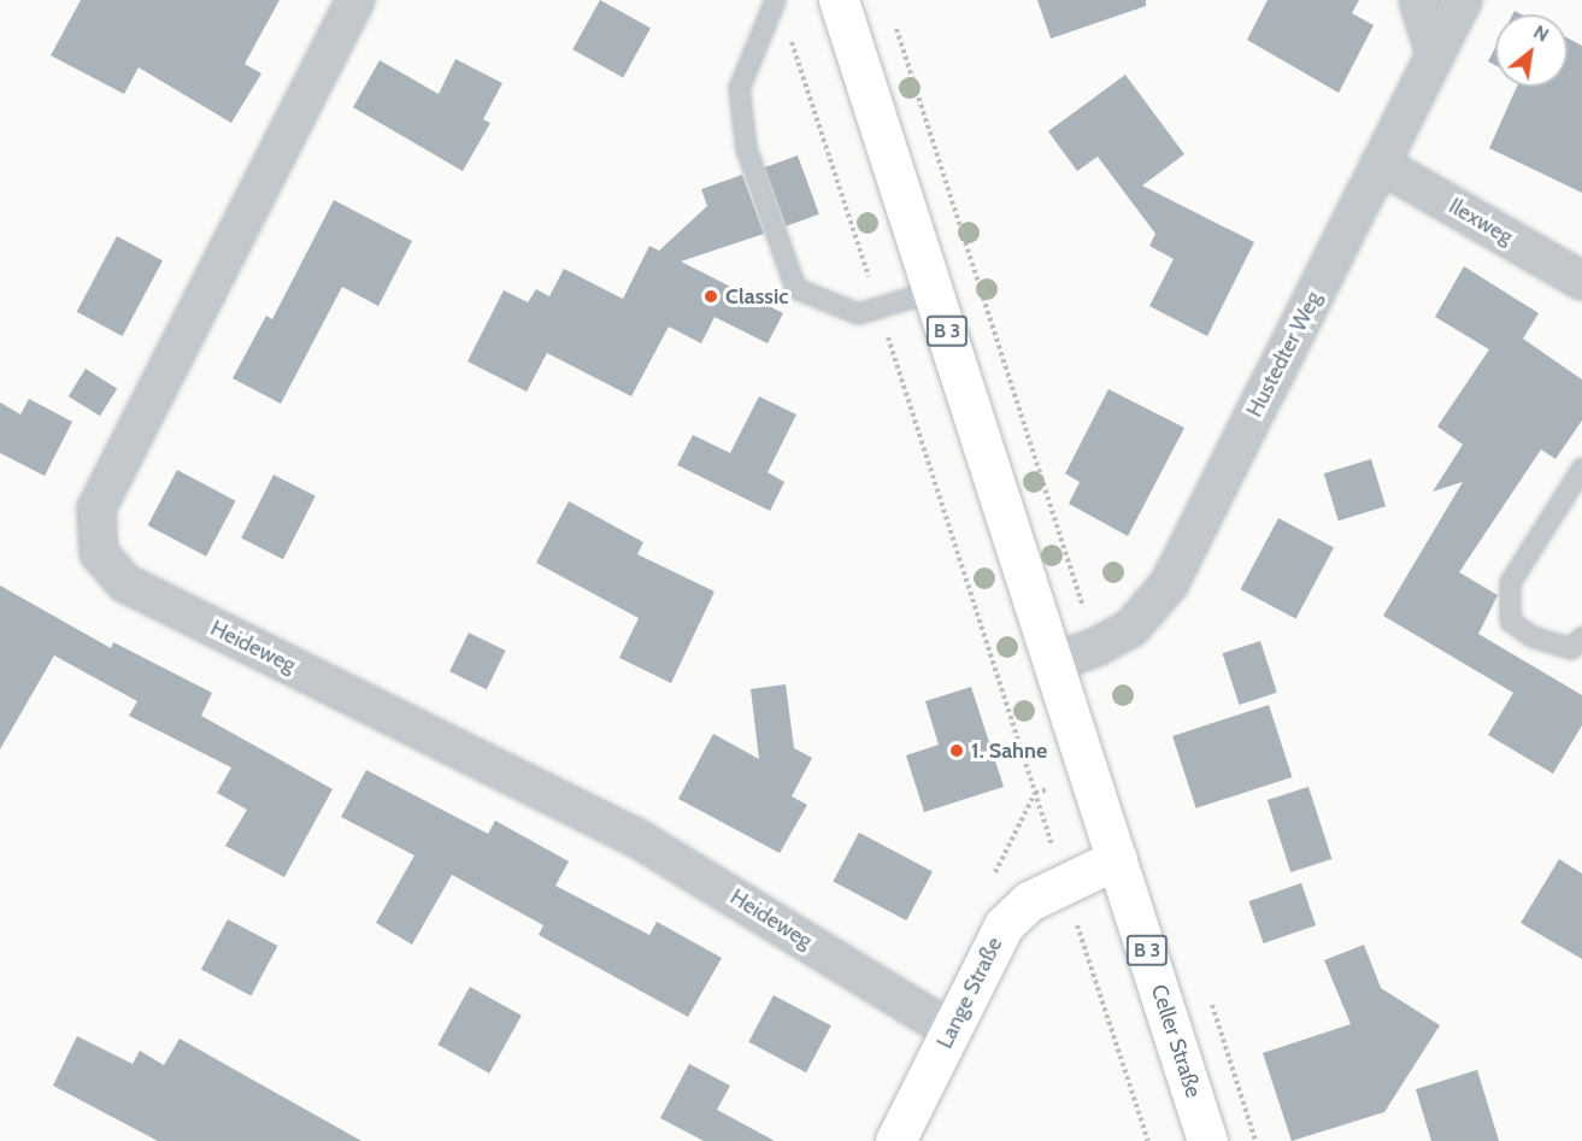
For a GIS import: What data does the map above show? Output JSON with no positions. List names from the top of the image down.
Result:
{
  "streets": {
    "main road": ["B 3", "Lange Straße", "Celler Straße"],
    "street": ["Ilexweg", "Hustedter Weg", "Heideweg"]
  },
  "crossings": [
    ["Ilexweg", "Hustedter Weg"],
    ["B 3", "Hustedter Weg"],
    ["B 3", "Celler Straße"],
    ["Hustedter Weg", "Celler Straße"],
    ["Heideweg", "Lange Straße"],
    ["Lange Straße", "Celler Straße"]
  ],
  "places": ["Classic", "1. Sahne"],
  "north": "top right"
}
